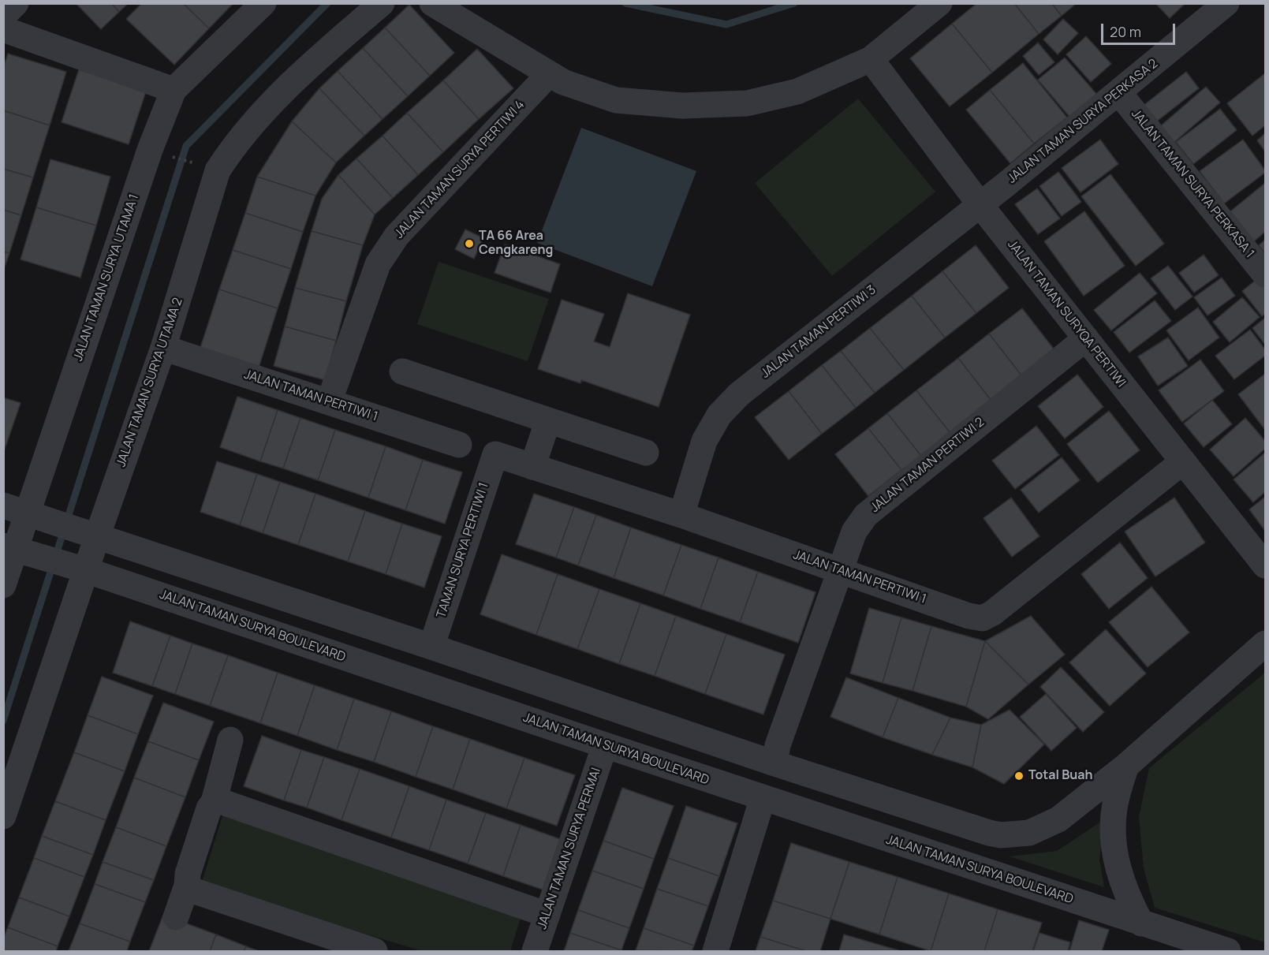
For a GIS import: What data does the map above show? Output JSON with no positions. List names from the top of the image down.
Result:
{
  "streets": {
    "street": [
      "JALAN TAMAN SURYA PERKASA 2",
      "JALAN TAMAN SURYA PERTIWI 4",
      "JALAN TAMAN SURYA PERKASA 1",
      "JALAN TAMAN SURYA UTAMA 1",
      "JALAN TAMAN SURYQA PERTIWI",
      "JALAN TAMAN PERTIWI 3",
      "JALAN TAMAN SURYA UTAMA 2",
      "JALAN TAMAN PERTIWI 1",
      "JALAN TAMAN PERTIWI 2",
      "TAMAN SURYA PERTIWI 1",
      "JALAN TAMAN SURYA BOULEVARD",
      "JALAN TAMAN SURYA PERMAI"
    ]
  },
  "crossings": [
    ["JALAN TAMAN SURYA PERKASA 2", "JALAN TAMAN SURYA PERKASA 1"],
    ["JALAN TAMAN SURYA PERKASA 2", "JALAN TAMAN PERTIWI 3"],
    ["JALAN TAMAN SURYA PERTIWI 4", "JALAN TAMAN PERTIWI 1"],
    ["JALAN TAMAN SURYA UTAMA 1", "JALAN TAMAN SURYA BOULEVARD"],
    ["JALAN TAMAN SURYQA PERTIWI", "JALAN TAMAN PERTIWI 3"],
    ["JALAN TAMAN SURYQA PERTIWI", "JALAN TAMAN PERTIWI 1"],
    ["JALAN TAMAN SURYQA PERTIWI", "JALAN TAMAN PERTIWI 2"],
    ["JALAN TAMAN PERTIWI 3", "JALAN TAMAN PERTIWI 1"],
    ["JALAN TAMAN SURYA UTAMA 2", "JALAN TAMAN PERTIWI 1"],
    ["JALAN TAMAN SURYA UTAMA 2", "JALAN TAMAN SURYA BOULEVARD"],
    ["JALAN TAMAN PERTIWI 1", "JALAN TAMAN PERTIWI 2"],
    ["JALAN TAMAN PERTIWI 1", "TAMAN SURYA PERTIWI 1"],
    ["JALAN TAMAN SURYA BOULEVARD", "JALAN TAMAN SURYA PERMAI"]
  ],
  "places": ["TA 66 Area Cengkareng", "Total Buah"],
  "scale_bar": "20 m"
}
